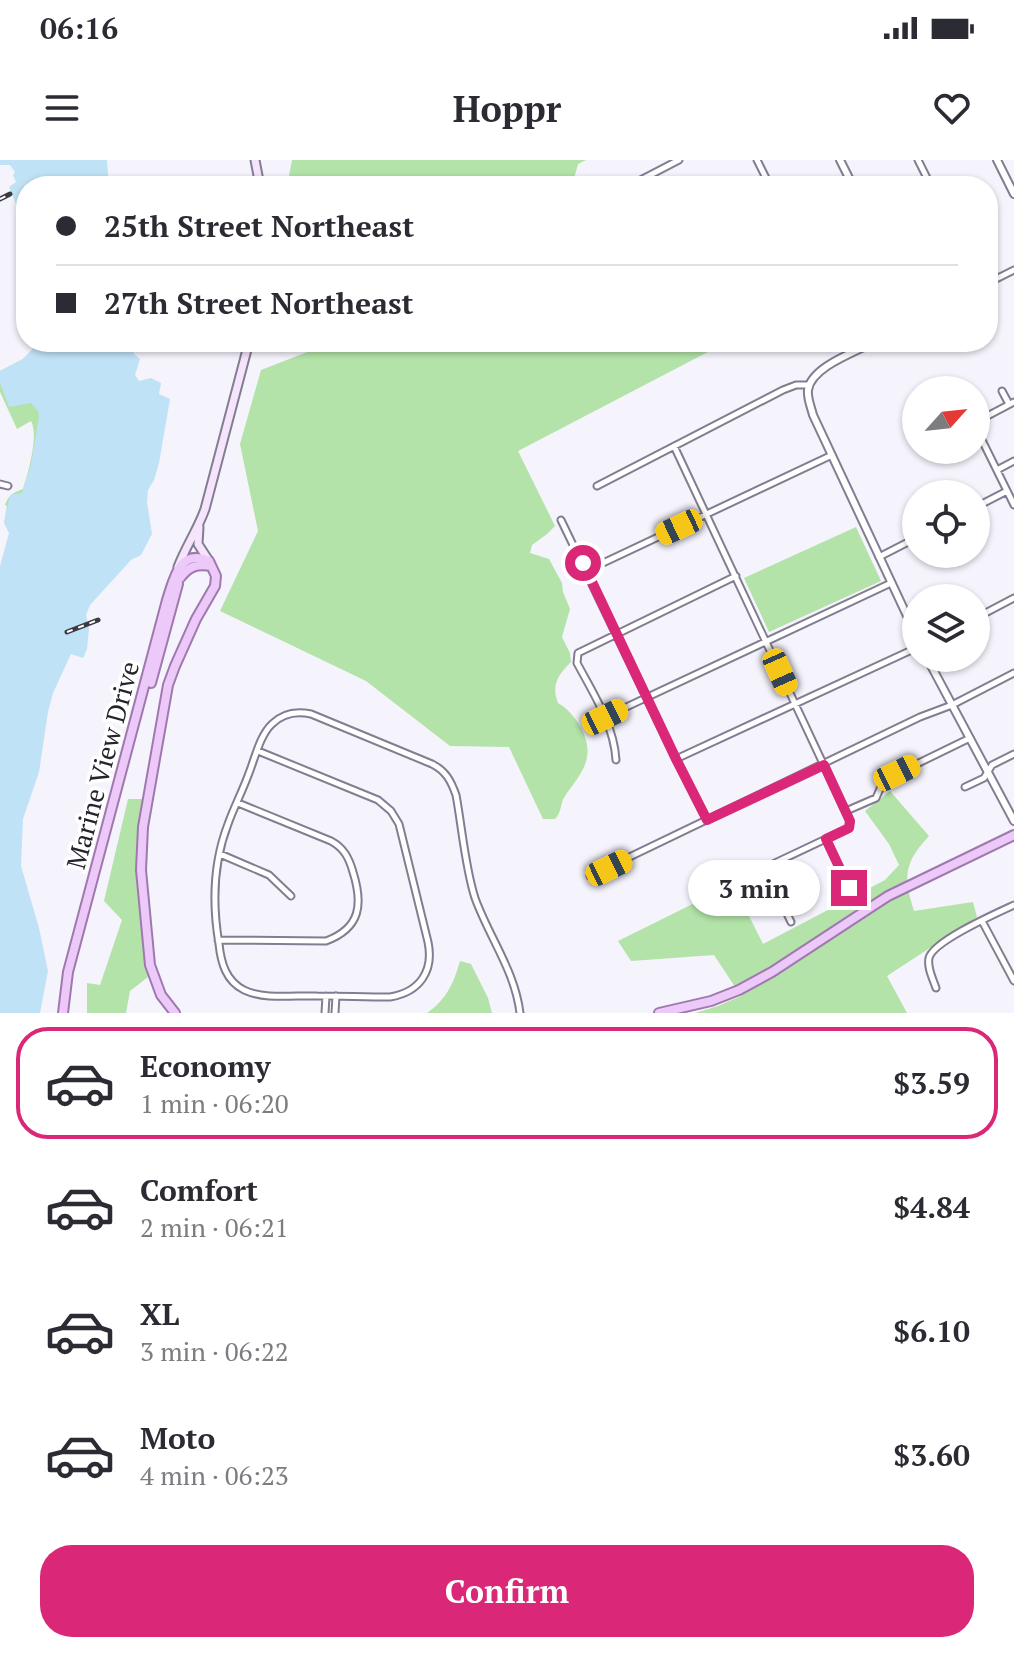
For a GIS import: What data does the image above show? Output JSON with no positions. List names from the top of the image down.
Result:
{
  "streets": {
    "main road": ["Marine View Drive"]
  },
  "north": "top right",
  "page": {
    "status": "06:16",
    "header": "Hoppr",
    "banner": ["25th Street Northeast", "27th Street Northeast"],
    "bubble": "3 min",
    "list": [
      {
        "name": "Economy",
        "note": "1 min · 06:20",
        "value": "$3.59"
      },
      {
        "name": "Comfort",
        "note": "2 min · 06:21",
        "value": "$4.84"
      },
      {
        "name": "XL",
        "note": "3 min · 06:22",
        "value": "$6.10"
      },
      {
        "name": "Moto",
        "note": "4 min · 06:23",
        "value": "$3.60"
      }
    ],
    "buttons": "Confirm"
  }
}
